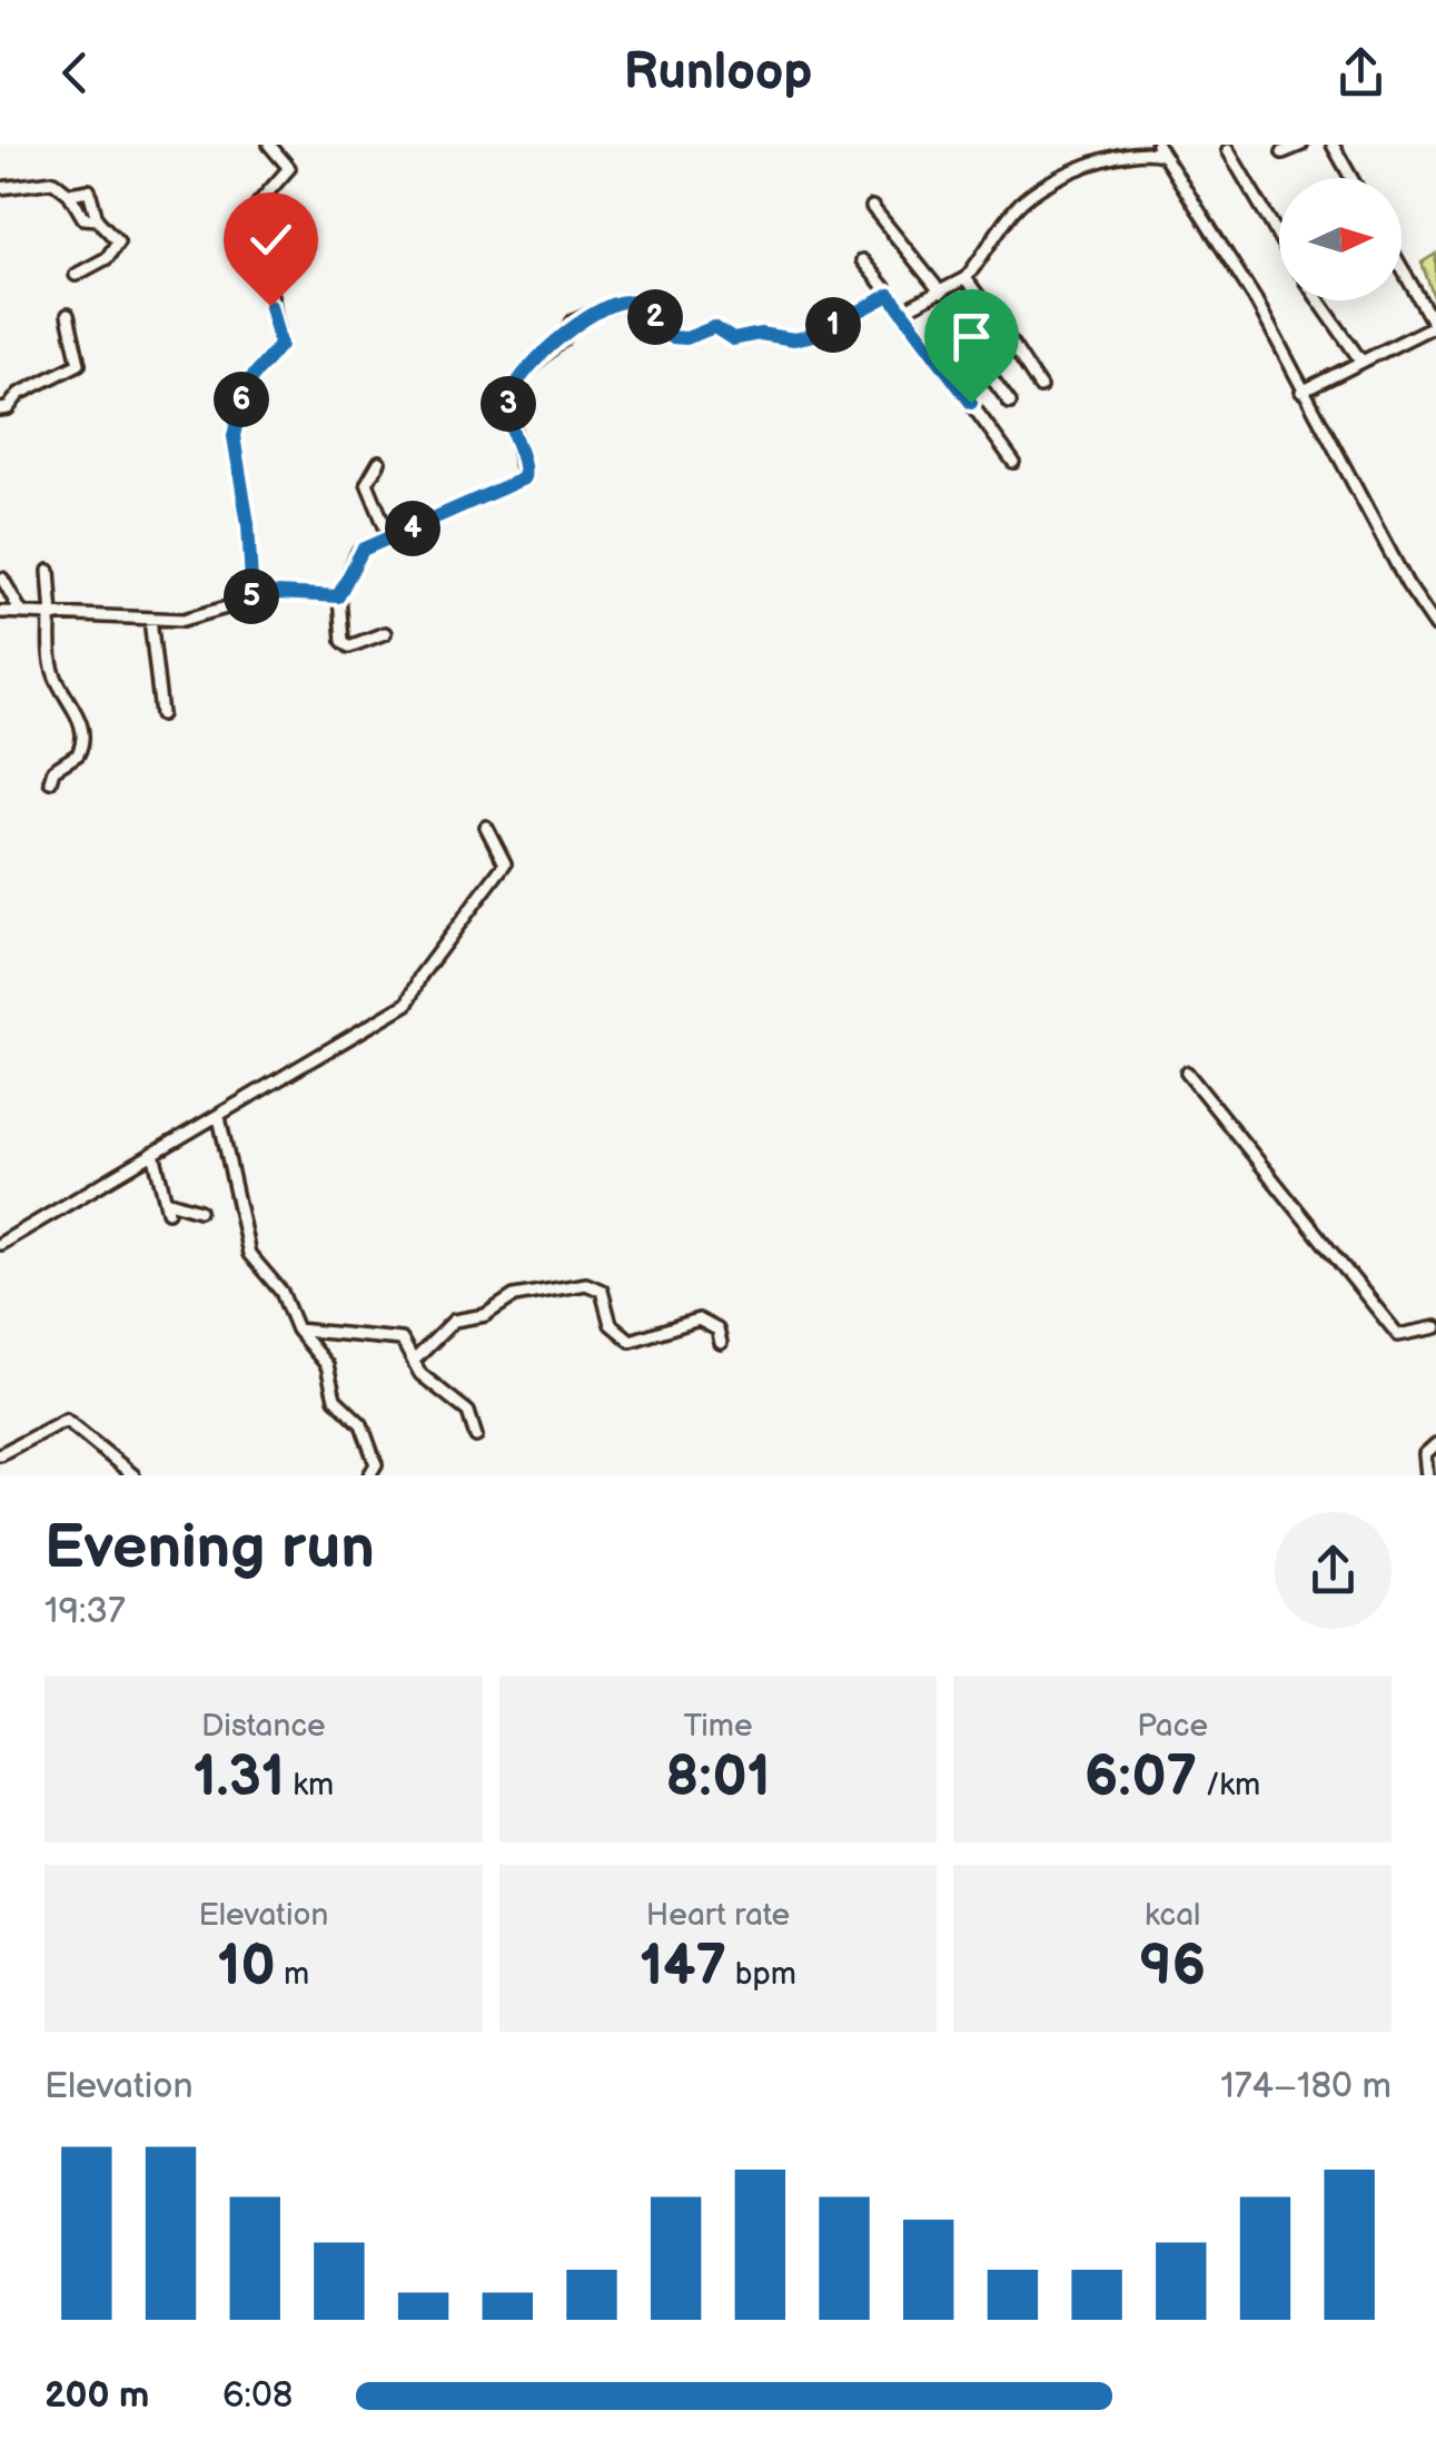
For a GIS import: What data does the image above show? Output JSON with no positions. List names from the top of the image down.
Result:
{
  "north": "right",
  "page": {
    "header": "Runloop",
    "pins": [
      "2",
      "1",
      "6",
      "3",
      "4",
      "5"
    ],
    "heading": ["Evening run", "19:37"],
    "stats": [
      ["Distance", "1.31 km"],
      ["Time", "8:01"],
      ["Pace", "6:07 /km"],
      ["Elevation", "10 m"],
      ["Heart rate", "147 bpm"],
      ["kcal", "96"]
    ],
    "chart": ["Elevation", "174–180 m"],
    "list": [
      {
        "name": "200 m",
        "note": "6:08"
      }
    ]
  }
}
